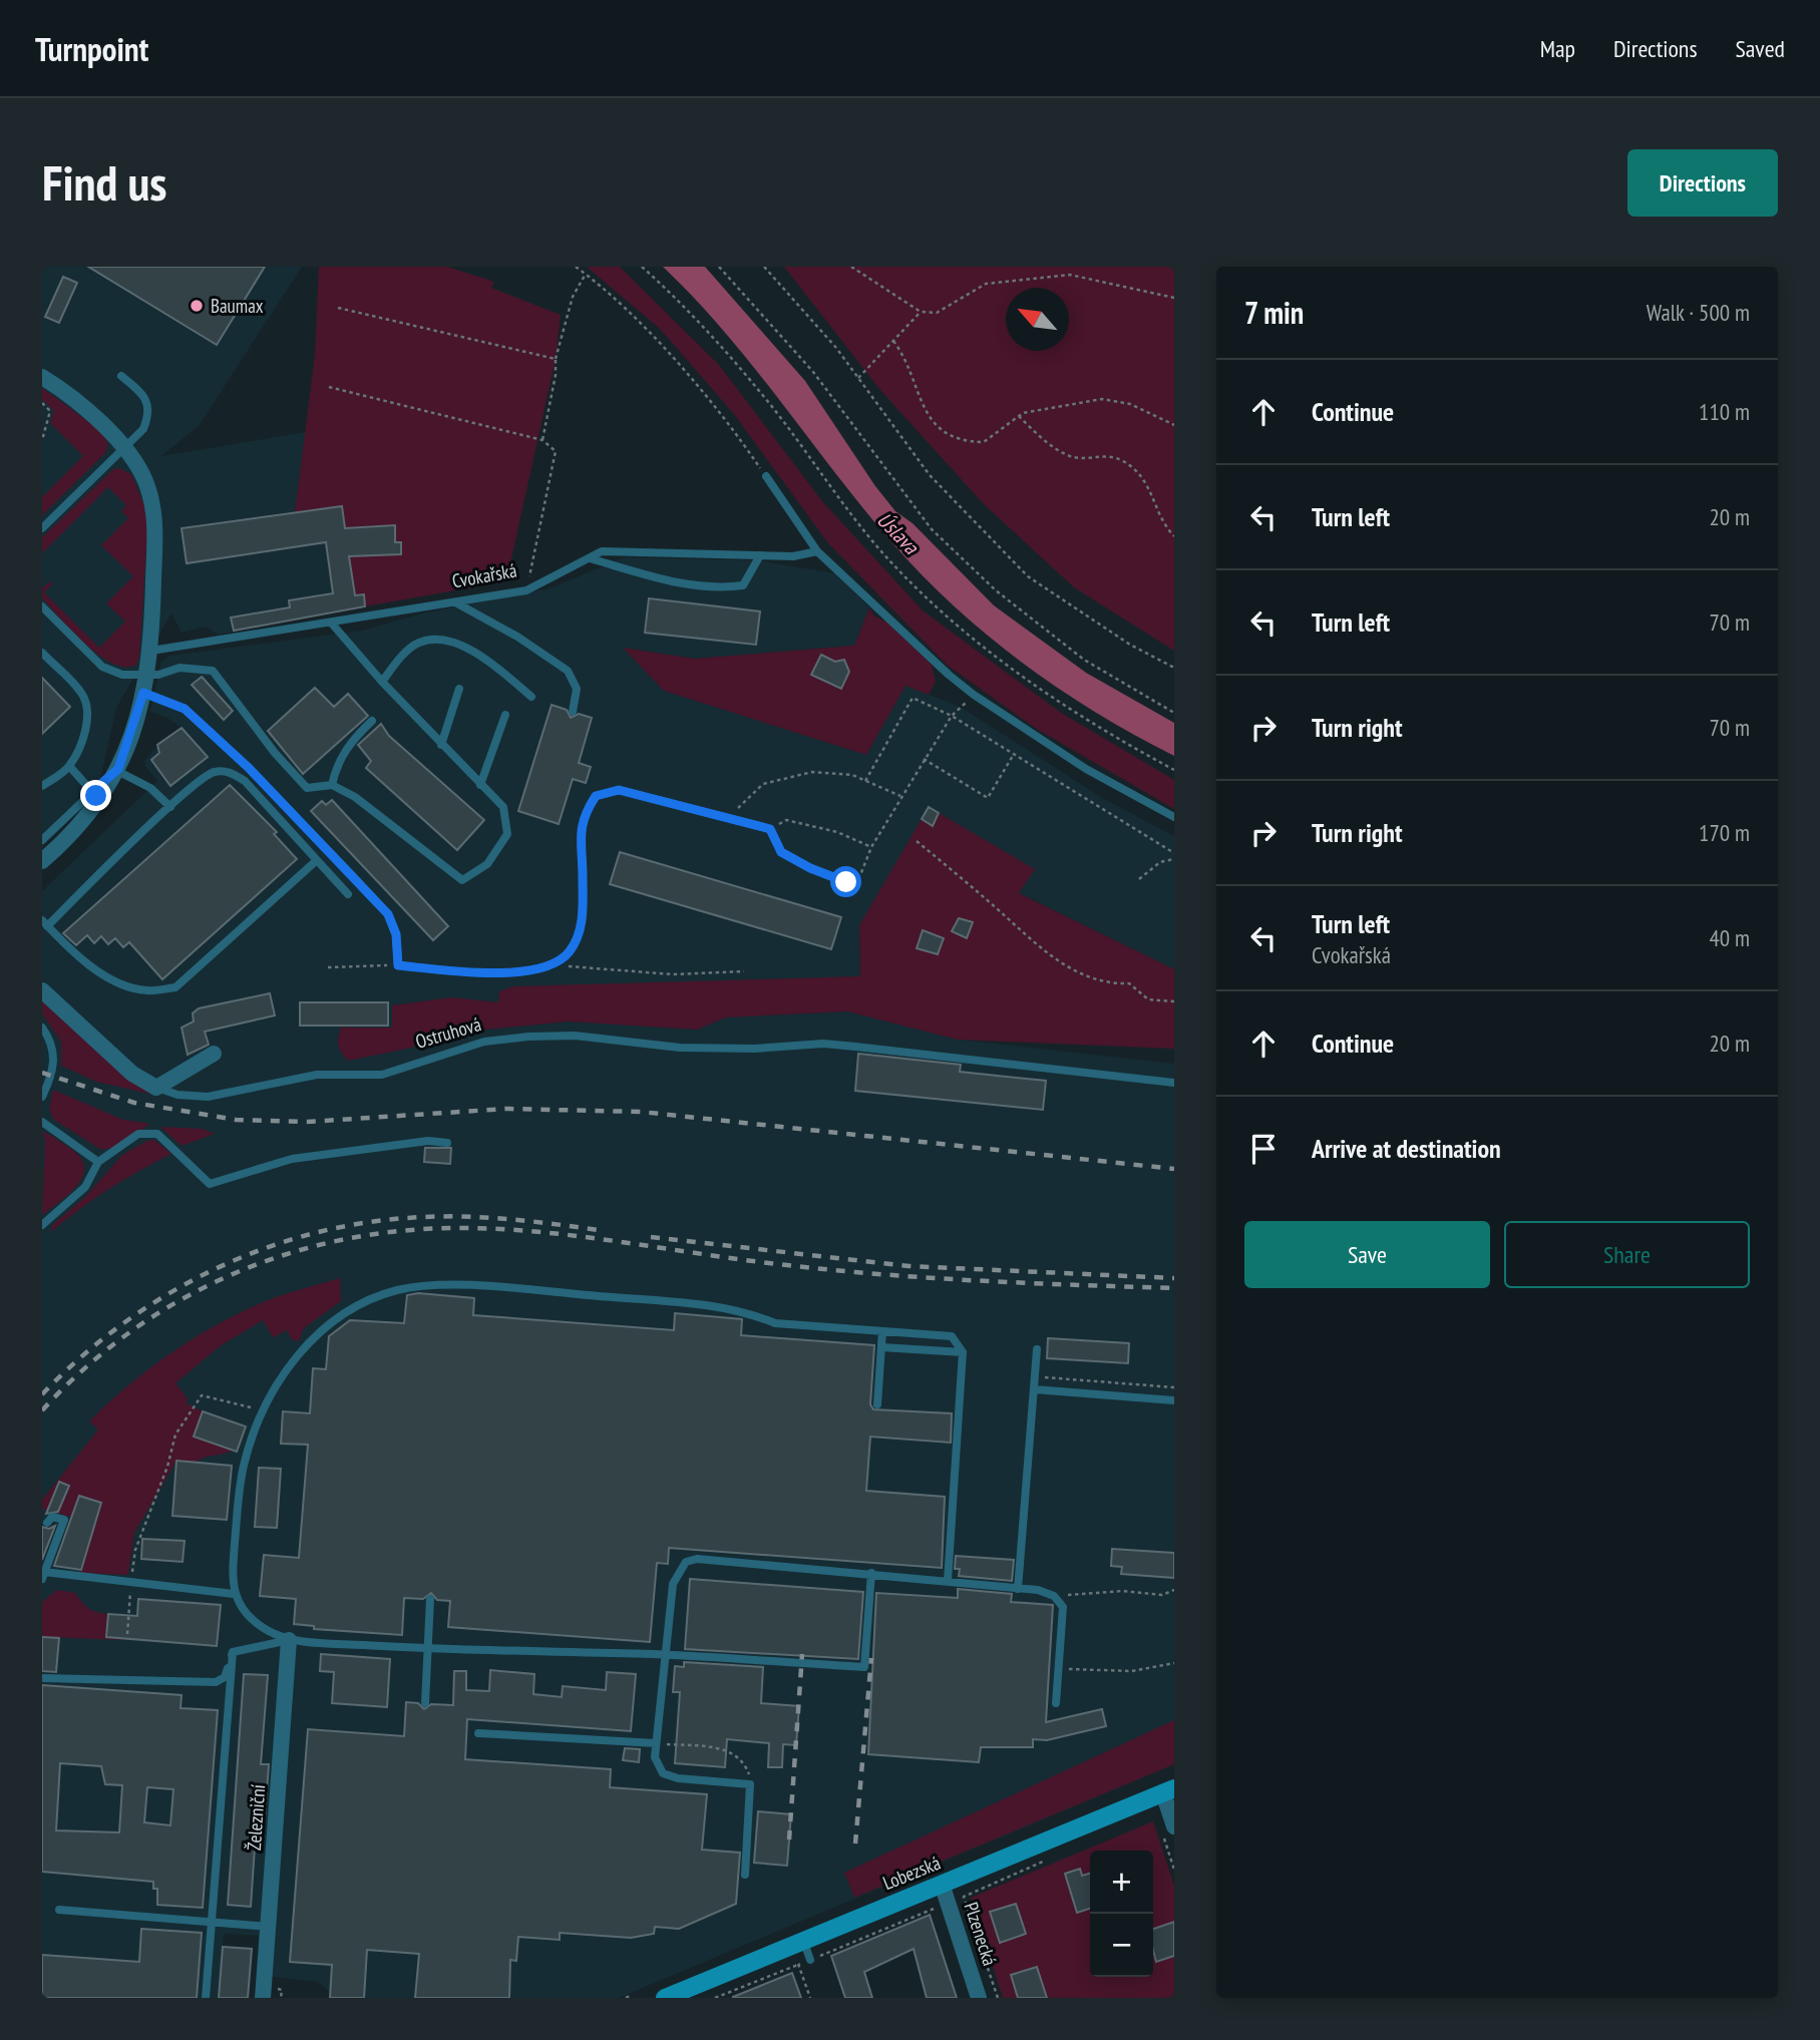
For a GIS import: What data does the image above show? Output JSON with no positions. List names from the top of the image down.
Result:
{
  "streets": {
    "street": [
      "Ostruhová",
      "Železniční",
      "Lobezská",
      "Plzenecká"
    ],
    "lane": ["Cvokařská"]
  },
  "crossings": [
    ["Lobezská", "Plzenecká"]
  ],
  "water": ["Úslava"],
  "places": ["Baumax"],
  "north": "top left",
  "page": {
    "header": "Turnpoint",
    "nav": ["Map", "Directions", "Saved"],
    "buttons": [
      "Directions",
      ["Save", "Share"]
    ],
    "title": "Find us",
    "heading": ["7 min", "Walk · 500 m"],
    "list": [
      ["Continue", "110 m"],
      ["Turn left", "20 m"],
      ["Turn left", "70 m"],
      ["Turn right", "70 m"],
      ["Turn right", "170 m"],
      ["Turn left", "Cvokařská", "40 m"],
      ["Continue", "20 m"],
      "Arrive at destination"
    ],
    "map_buttons": ["+", "−"]
  }
}
